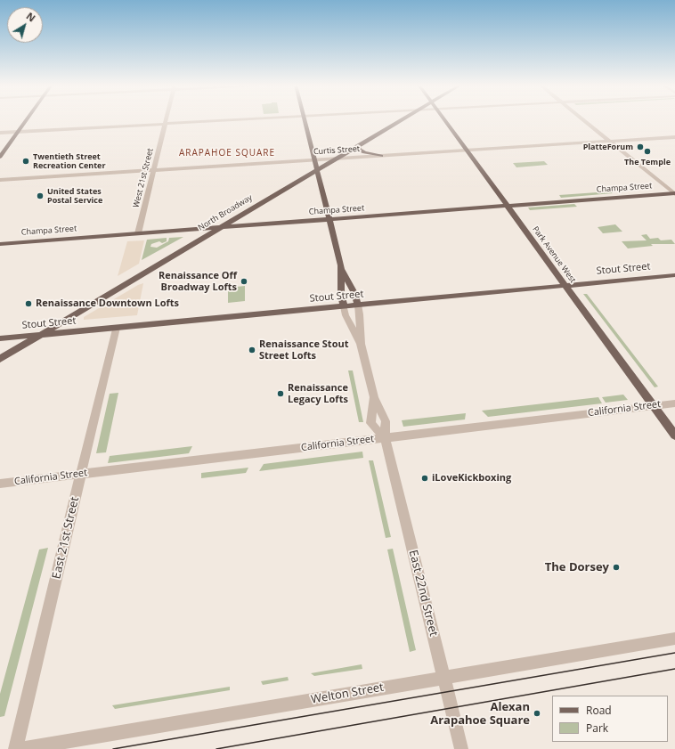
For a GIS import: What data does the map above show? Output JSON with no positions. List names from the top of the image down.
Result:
{
  "streets": {
    "main road": [
      "Champa Street",
      "North Broadway",
      "Park Avenue West",
      "Stout Street",
      "East 22nd Street"
    ],
    "street": [
      "Curtis Street",
      "West 21st Street",
      "California Street",
      "East 21st Street",
      "Welton Street"
    ]
  },
  "crossings": [
    ["Curtis Street", "West 21st Street"],
    ["Curtis Street", "North Broadway"],
    ["Curtis Street", "Park Avenue West"],
    ["Curtis Street", "East 22nd Street"],
    ["West 21st Street", "Champa Street"],
    ["Champa Street", "North Broadway"],
    ["Champa Street", "Park Avenue West"],
    ["Champa Street", "East 22nd Street"],
    ["North Broadway", "Stout Street"],
    ["North Broadway", "East 22nd Street"],
    ["Park Avenue West", "Stout Street"],
    ["Park Avenue West", "California Street"],
    ["Stout Street", "East 21st Street"],
    ["Stout Street", "East 22nd Street"],
    ["California Street", "East 21st Street"],
    ["California Street", "East 22nd Street"],
    ["East 22nd Street", "Welton Street"]
  ],
  "districts": ["ARAPAHOE SQUARE"],
  "places": [
    "PlatteForum",
    "The Temple",
    "Twentieth Street Recreation Center",
    "United States Postal Service",
    "Renaissance Off Broadway Lofts",
    "Renaissance Downtown Lofts",
    "Renaissance Stout Street Lofts",
    "Renaissance Legacy Lofts",
    "iLoveKickboxing",
    "The Dorsey",
    "Alexan Arapahoe Square"
  ],
  "legend": ["Road", "Park"],
  "north": "top right"
}
